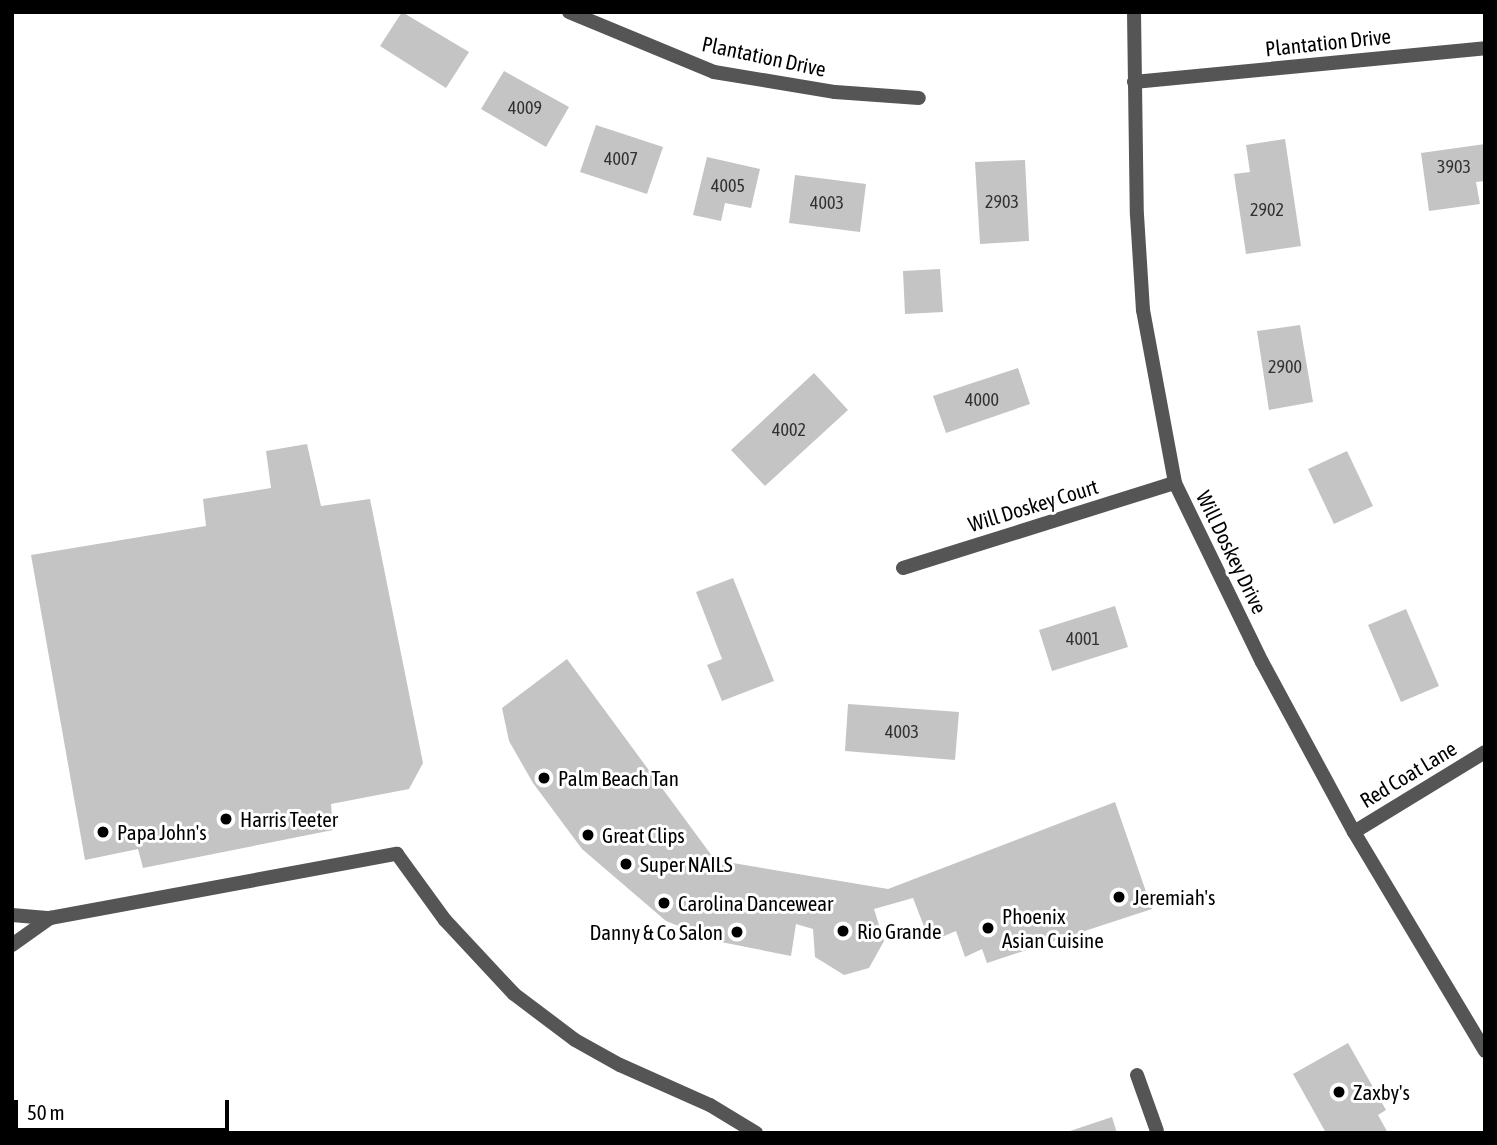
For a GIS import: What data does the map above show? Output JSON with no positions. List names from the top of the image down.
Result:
{
  "streets": {
    "street": [
      "Plantation Drive",
      "Will Doskey Court",
      "Will Doskey Drive",
      "Red Coat Lane"
    ]
  },
  "crossings": [
    ["Plantation Drive", "Will Doskey Drive"],
    ["Will Doskey Court", "Will Doskey Drive"],
    ["Will Doskey Drive", "Red Coat Lane"]
  ],
  "places": [
    "Palm Beach Tan",
    "Harris Teeter",
    "Papa John's",
    "Great Clips",
    "Super NAILS",
    "Jeremiah's",
    "Carolina Dancewear",
    "Phoenix Asian Cuisine",
    "Rio Grande",
    "Danny & Co Salon",
    "Zaxby's"
  ],
  "house_numbers": [
    "4009",
    "4007",
    "3903",
    "4005",
    "2903",
    "4003",
    "2902",
    "2900",
    "4000",
    "4002",
    "4001",
    "4003"
  ],
  "scale_bar": "50 m"
}
